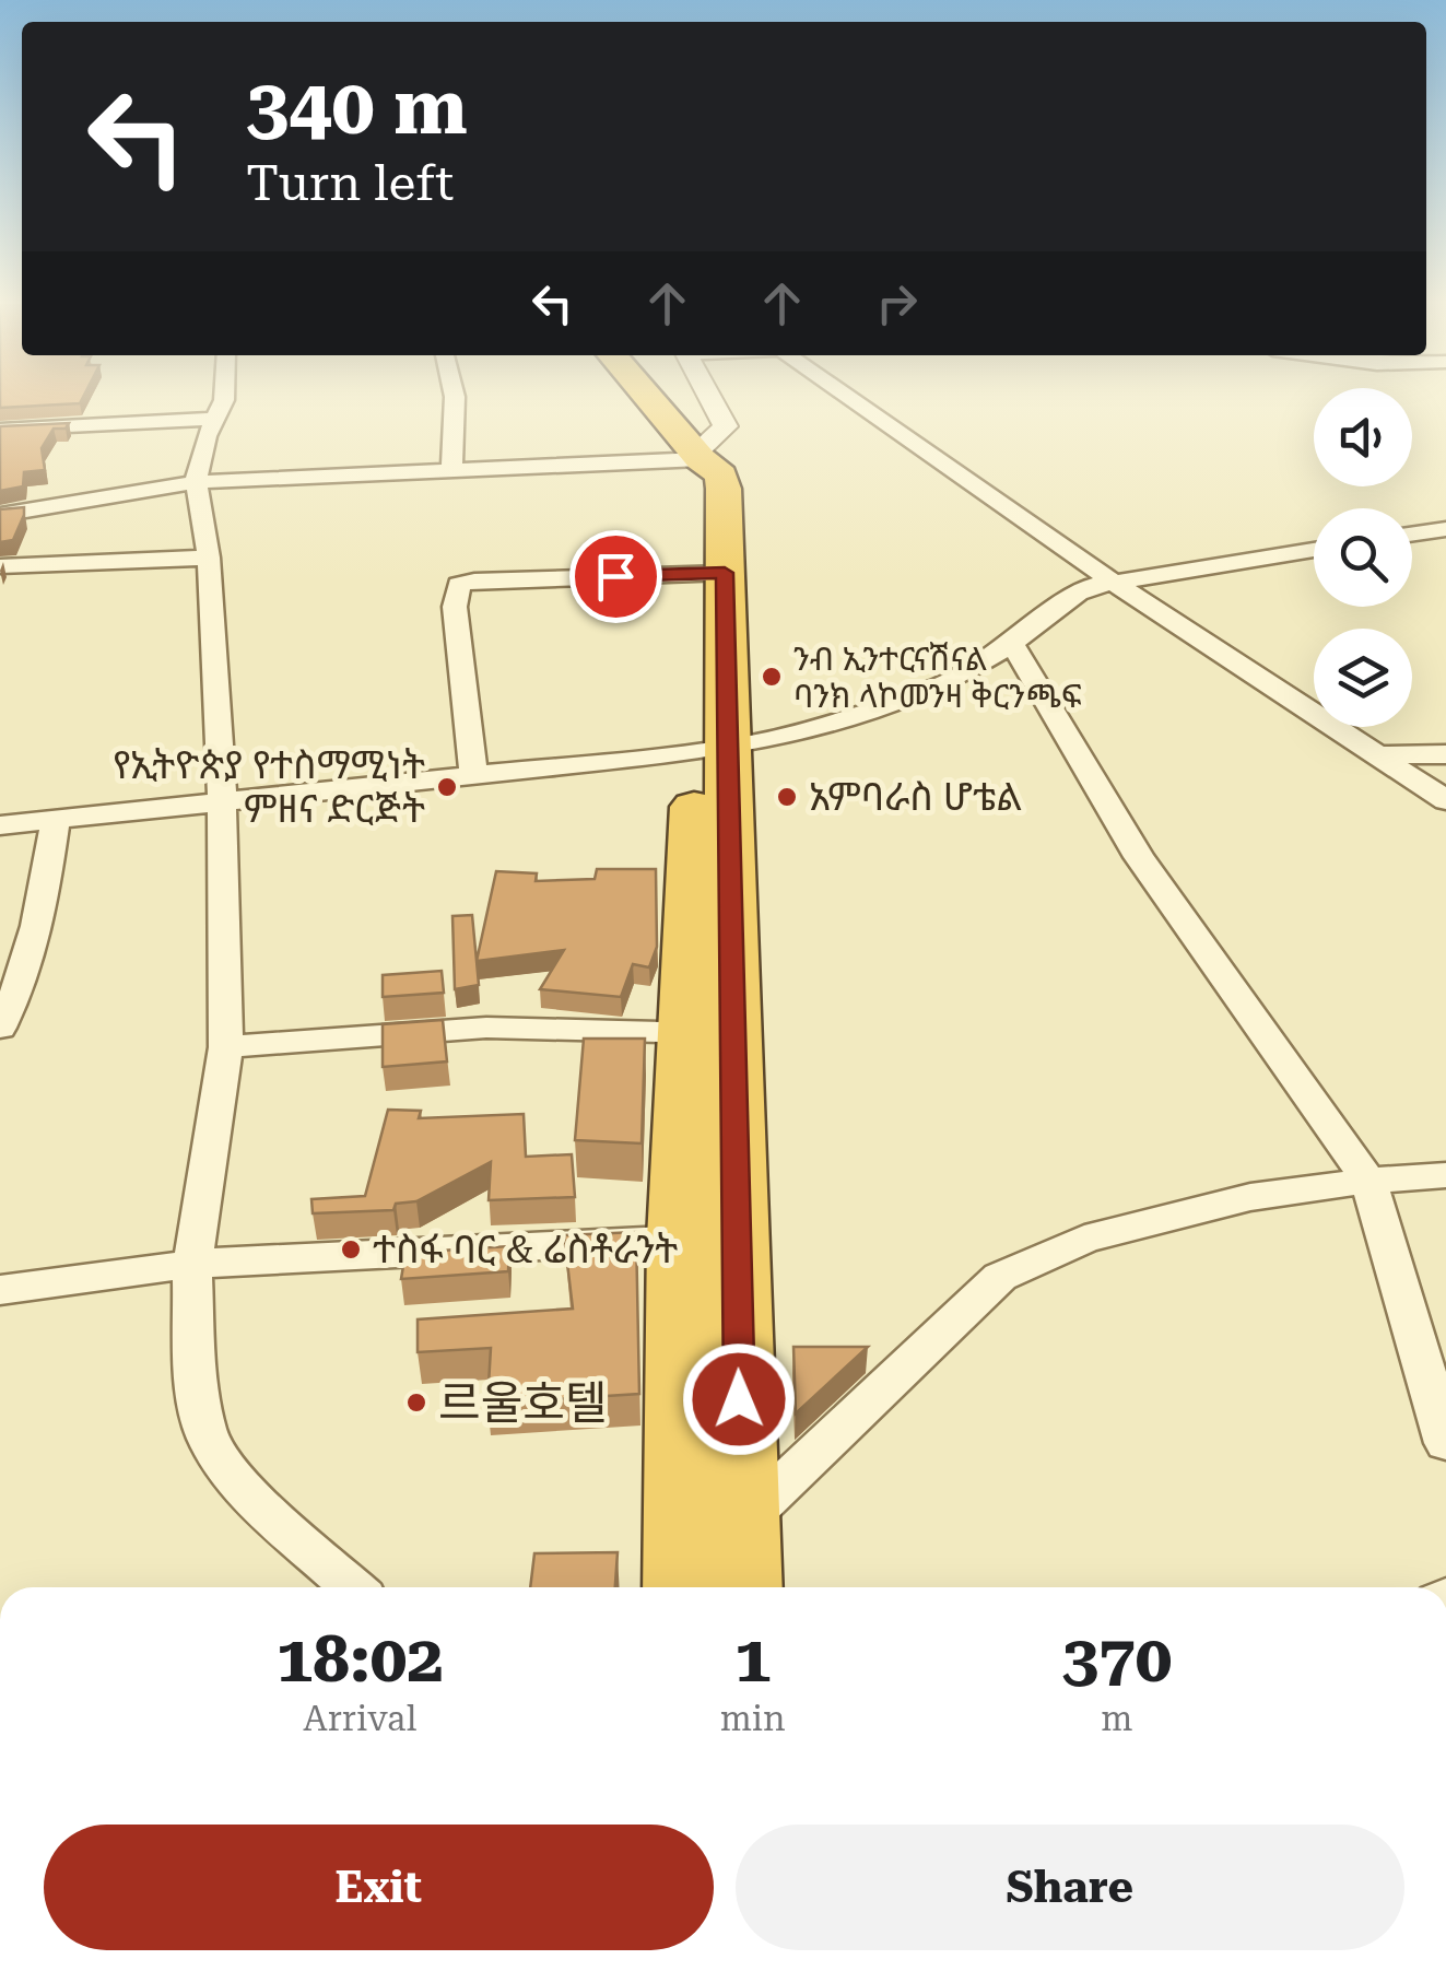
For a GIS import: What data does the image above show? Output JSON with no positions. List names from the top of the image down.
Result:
{
  "places": [
    "ንብ ኢንተርናሽናል ባንክ ላኮመንዛ ቅርንጫፍ",
    "የኢትዮጵያ የተስማሚነት ምዘና ድርጅት",
    "አምባራስ ሆቴል",
    "ተስፋ ባር & ሬስቶራንት",
    "르울호텔"
  ],
  "page": {
    "turn": ["340 m", "Turn left"],
    "eta": [
      "18:02",
      "Arrival",
      "1",
      "min",
      "370",
      "m"
    ],
    "buttons": ["Exit", "Share"]
  }
}
